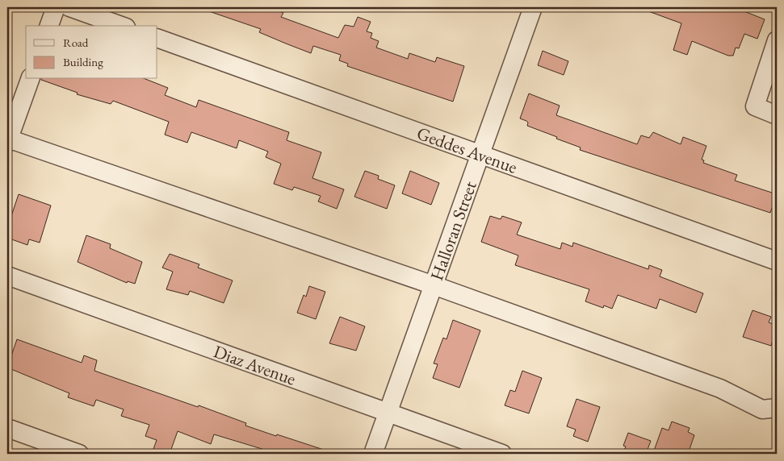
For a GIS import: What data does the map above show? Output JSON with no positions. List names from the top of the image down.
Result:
{
  "streets": {
    "street": ["Geddes Avenue", "Halloran Street", "Diaz Avenue"]
  },
  "crossings": [
    ["Geddes Avenue", "Halloran Street"],
    ["Halloran Street", "Diaz Avenue"]
  ],
  "legend": ["Road", "Building"]
}
